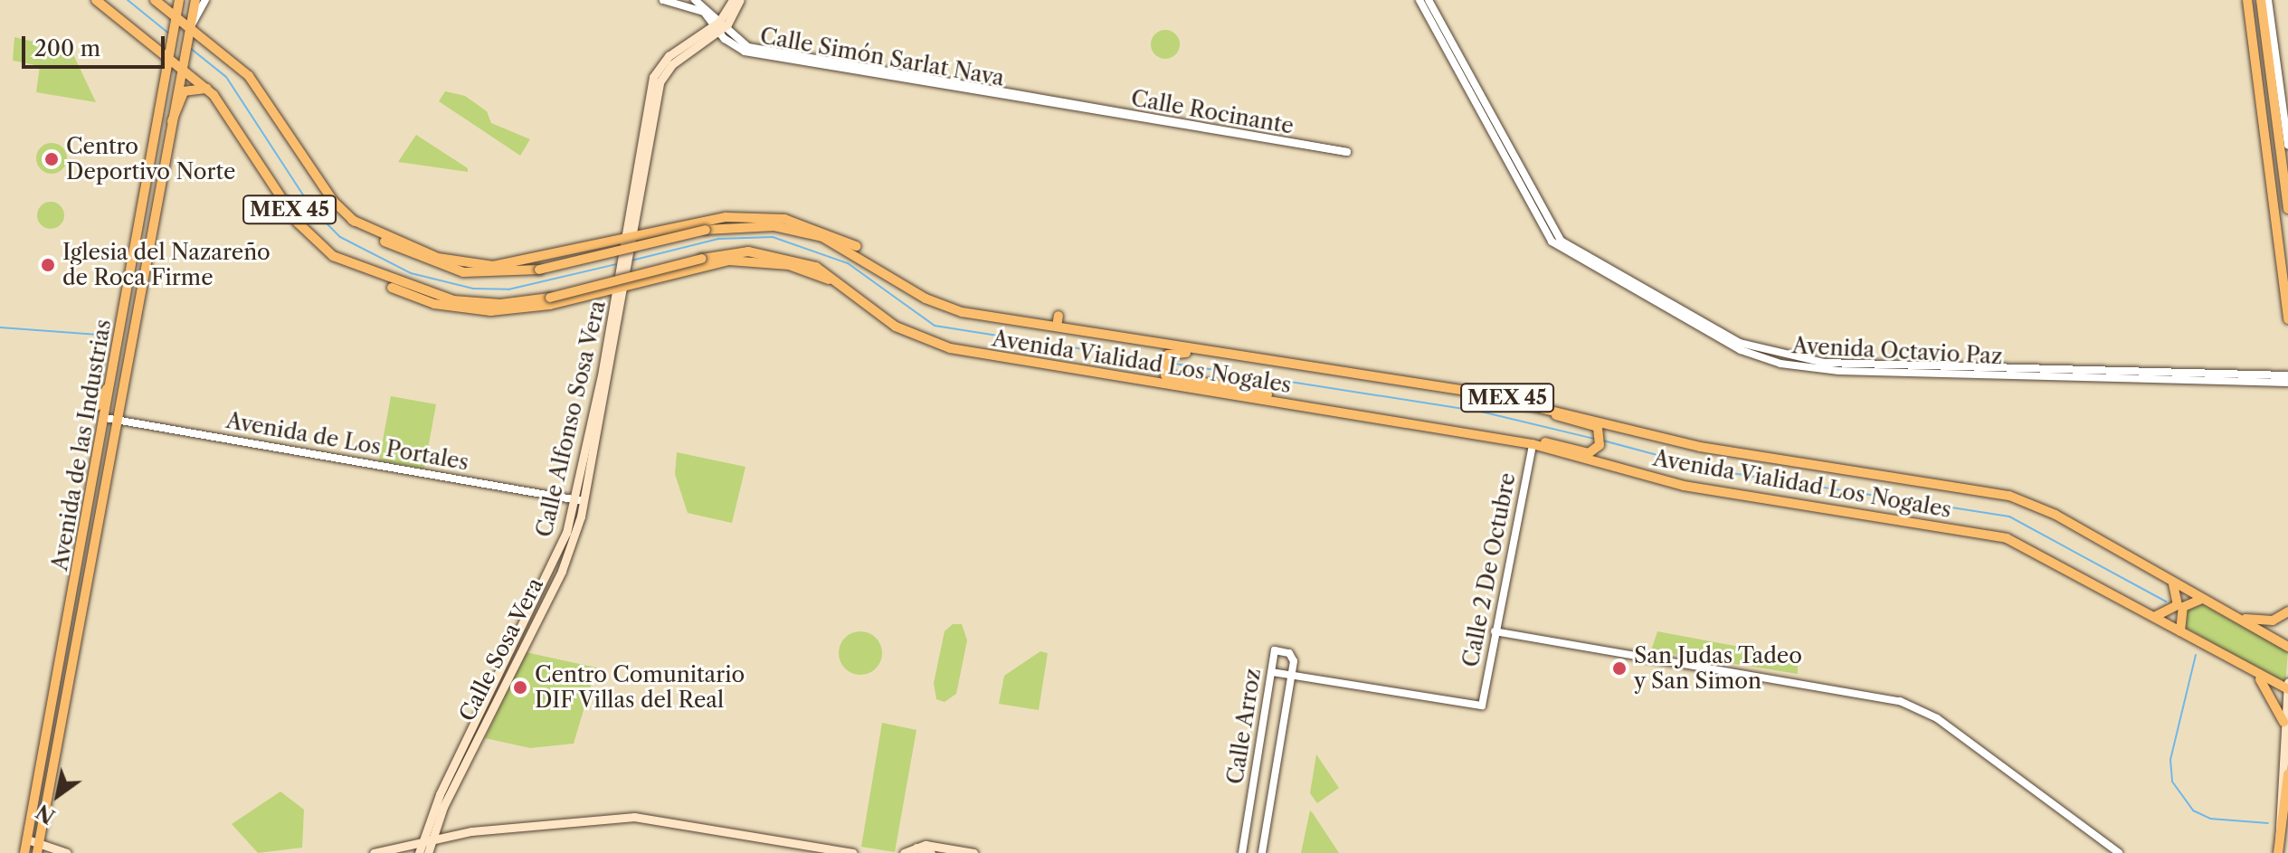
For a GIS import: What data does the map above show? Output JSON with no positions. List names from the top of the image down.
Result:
{
  "streets": {
    "main road": [
      "MEX 45",
      "Avenida Vialidad Los Nogales",
      "Calle Alfonso Sosa Vera",
      "Avenida de las Industrias",
      "Calle Sosa Vera"
    ],
    "street": [
      "Calle Simón Sarlat Nava",
      "Calle Rocinante",
      "Avenida Octavio Paz",
      "Avenida de Los Portales",
      "Calle 2 De Octubre",
      "Calle Arroz"
    ]
  },
  "crossings": [
    ["Calle Simón Sarlat Nava", "Calle Rocinante"],
    ["Calle Simón Sarlat Nava", "Calle Alfonso Sosa Vera"],
    ["MEX 45", "Avenida Vialidad Los Nogales"],
    ["Avenida Vialidad Los Nogales", "Avenida de las Industrias"],
    ["Avenida Vialidad Los Nogales", "Calle 2 De Octubre"],
    ["Calle Alfonso Sosa Vera", "Avenida de Los Portales"],
    ["Calle Alfonso Sosa Vera", "Calle Sosa Vera"],
    ["Avenida de Los Portales", "Avenida de las Industrias"],
    ["Avenida de Los Portales", "Calle Sosa Vera"],
    ["Calle 2 De Octubre", "Calle Arroz"]
  ],
  "places": [
    "Centro Deportivo Norte",
    "Iglesia del Nazareño de Roca Firme",
    "San Judas Tadeo y San Simon",
    "Centro Comunitario DIF Villas del Real"
  ],
  "scale_bar": "200 m",
  "north": "bottom left"
}
